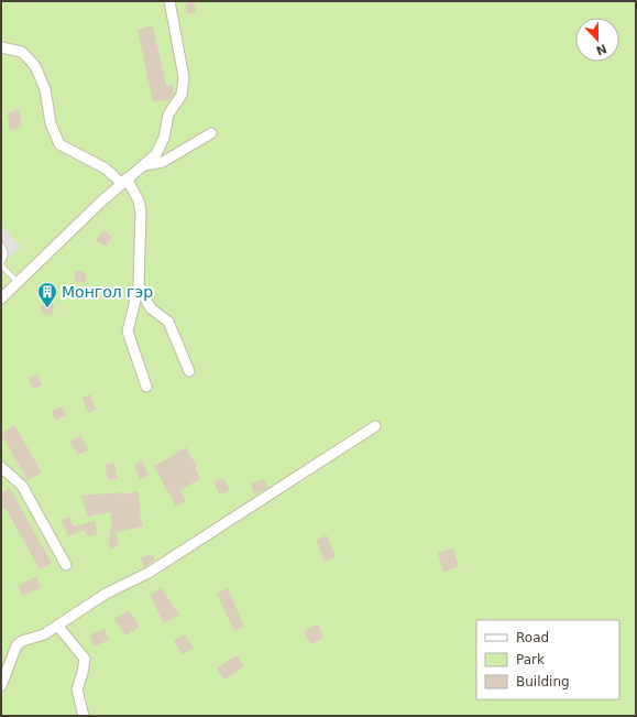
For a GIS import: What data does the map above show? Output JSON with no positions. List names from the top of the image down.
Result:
{
  "places": {
    "building": ["Монгол гэр"]
  },
  "legend": ["Road", "Park", "Building"],
  "north": "bottom"
}
